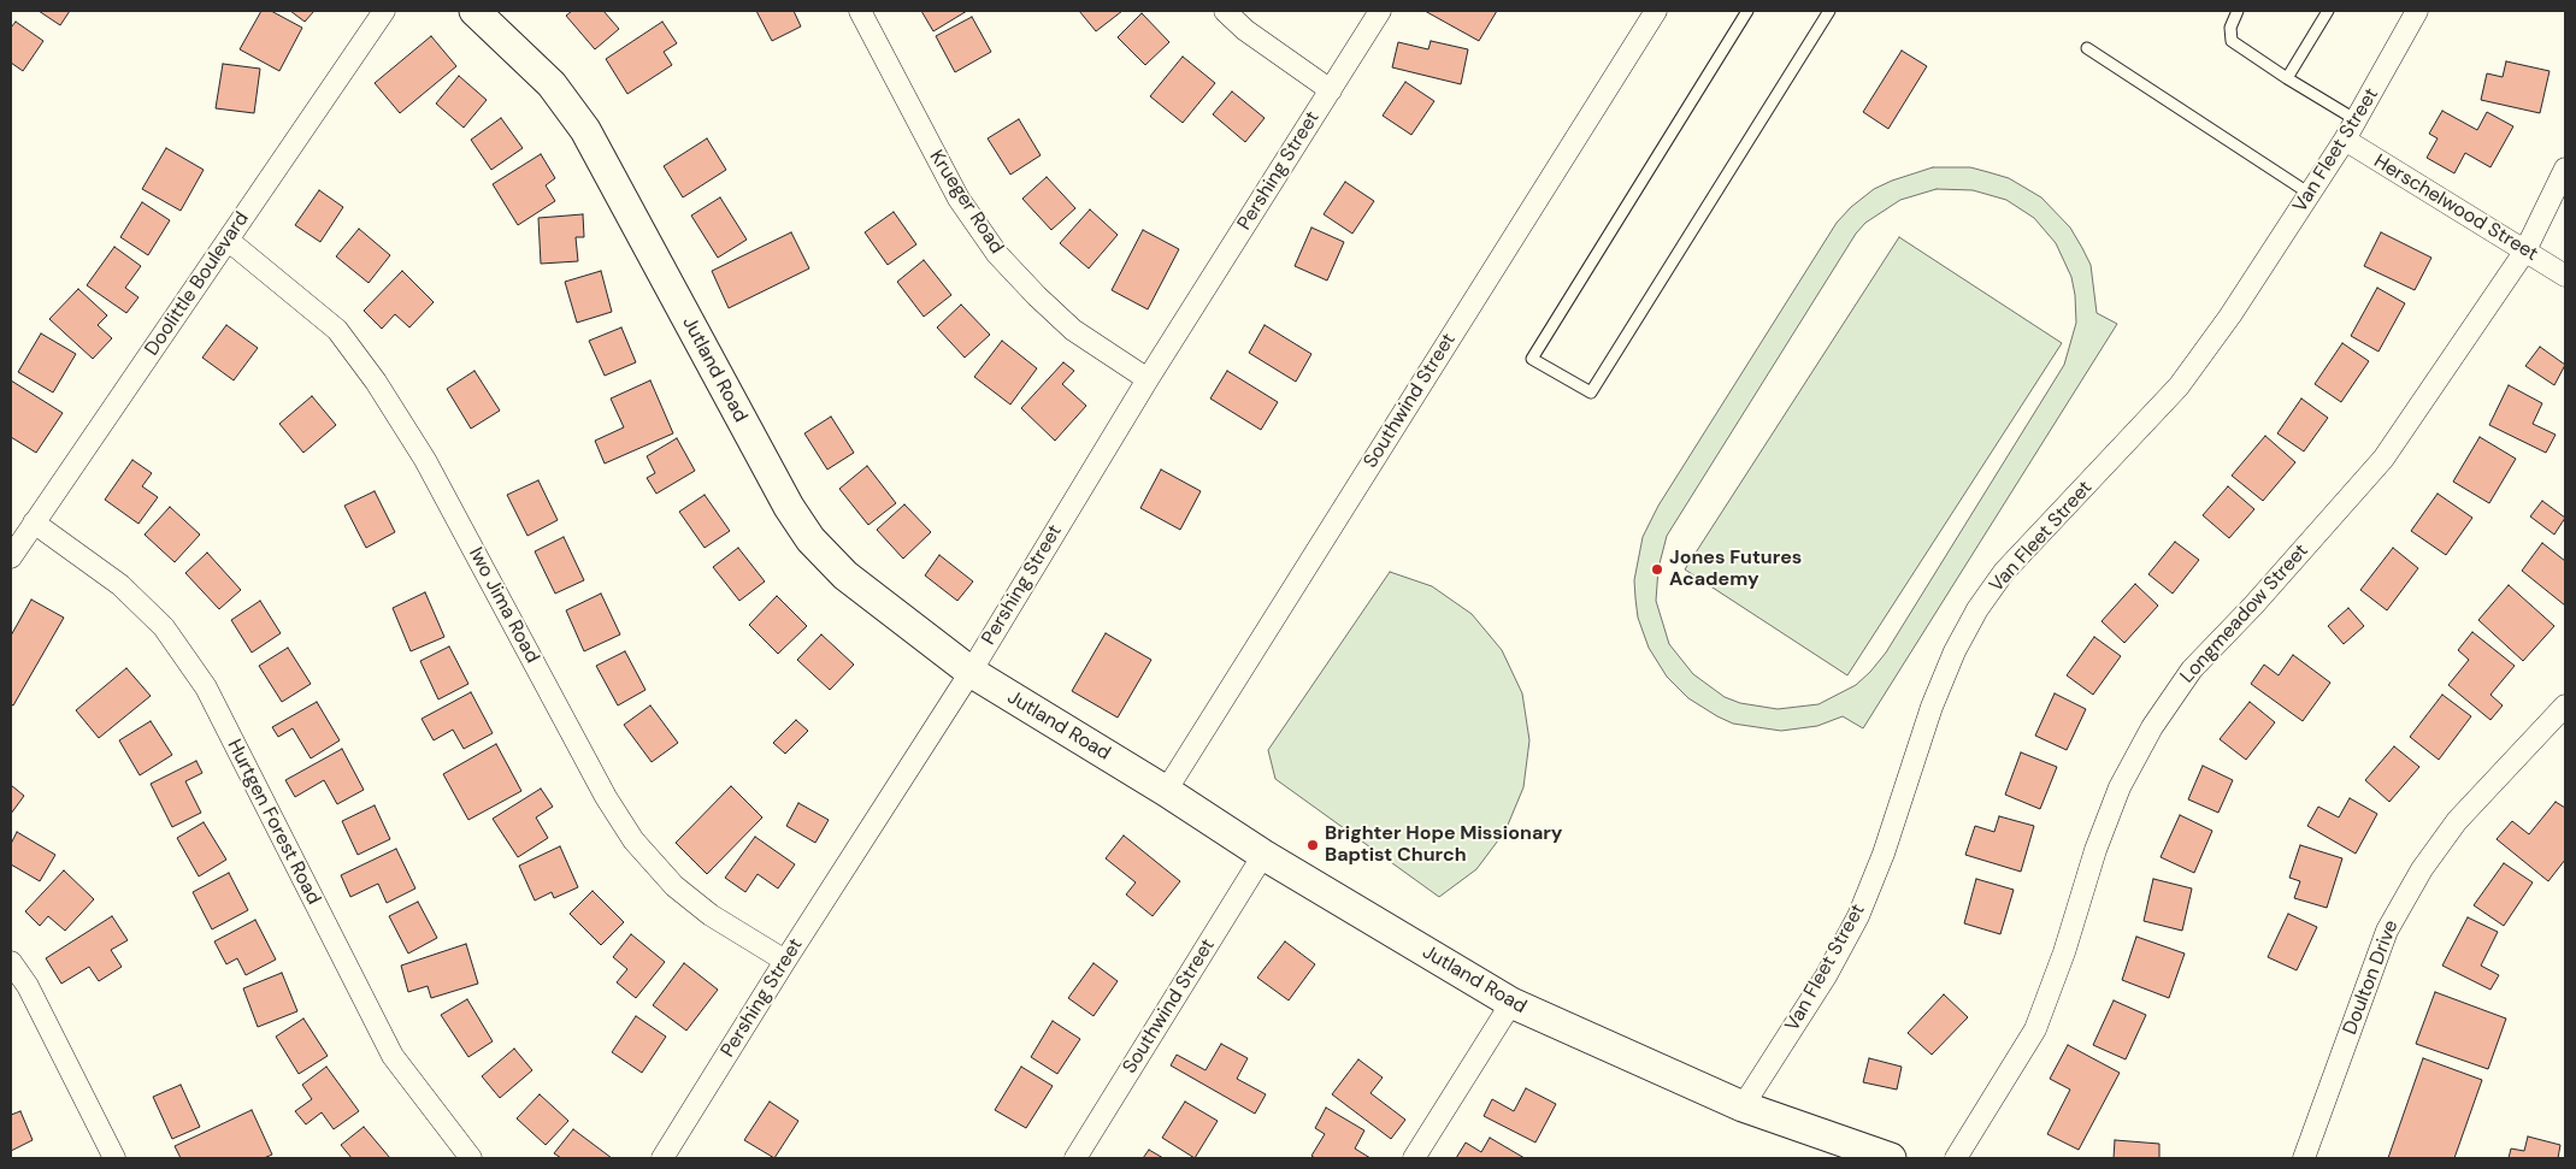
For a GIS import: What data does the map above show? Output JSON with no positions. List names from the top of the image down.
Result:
{
  "streets": {
    "street": [
      "Van Fleet Street",
      "Pershing Street",
      "Krueger Road",
      "Herschelwood Street",
      "Doolittle Boulevard",
      "Jutland Road",
      "Southwind Street",
      "Iwo Jima Road",
      "Longmeadow Street",
      "Hurtgen Forest Road",
      "Doulton Drive"
    ]
  },
  "crossings": [
    ["Van Fleet Street", "Herschelwood Street"],
    ["Van Fleet Street", "Jutland Road"],
    ["Pershing Street", "Krueger Road"],
    ["Pershing Street", "Jutland Road"],
    ["Pershing Street", "Iwo Jima Road"],
    ["Herschelwood Street", "Longmeadow Street"],
    ["Doolittle Boulevard", "Iwo Jima Road"],
    ["Doolittle Boulevard", "Hurtgen Forest Road"],
    ["Jutland Road", "Southwind Street"]
  ],
  "places": ["Jones Futures Academy", "Brighter Hope Missionary Baptist Church"]
}
